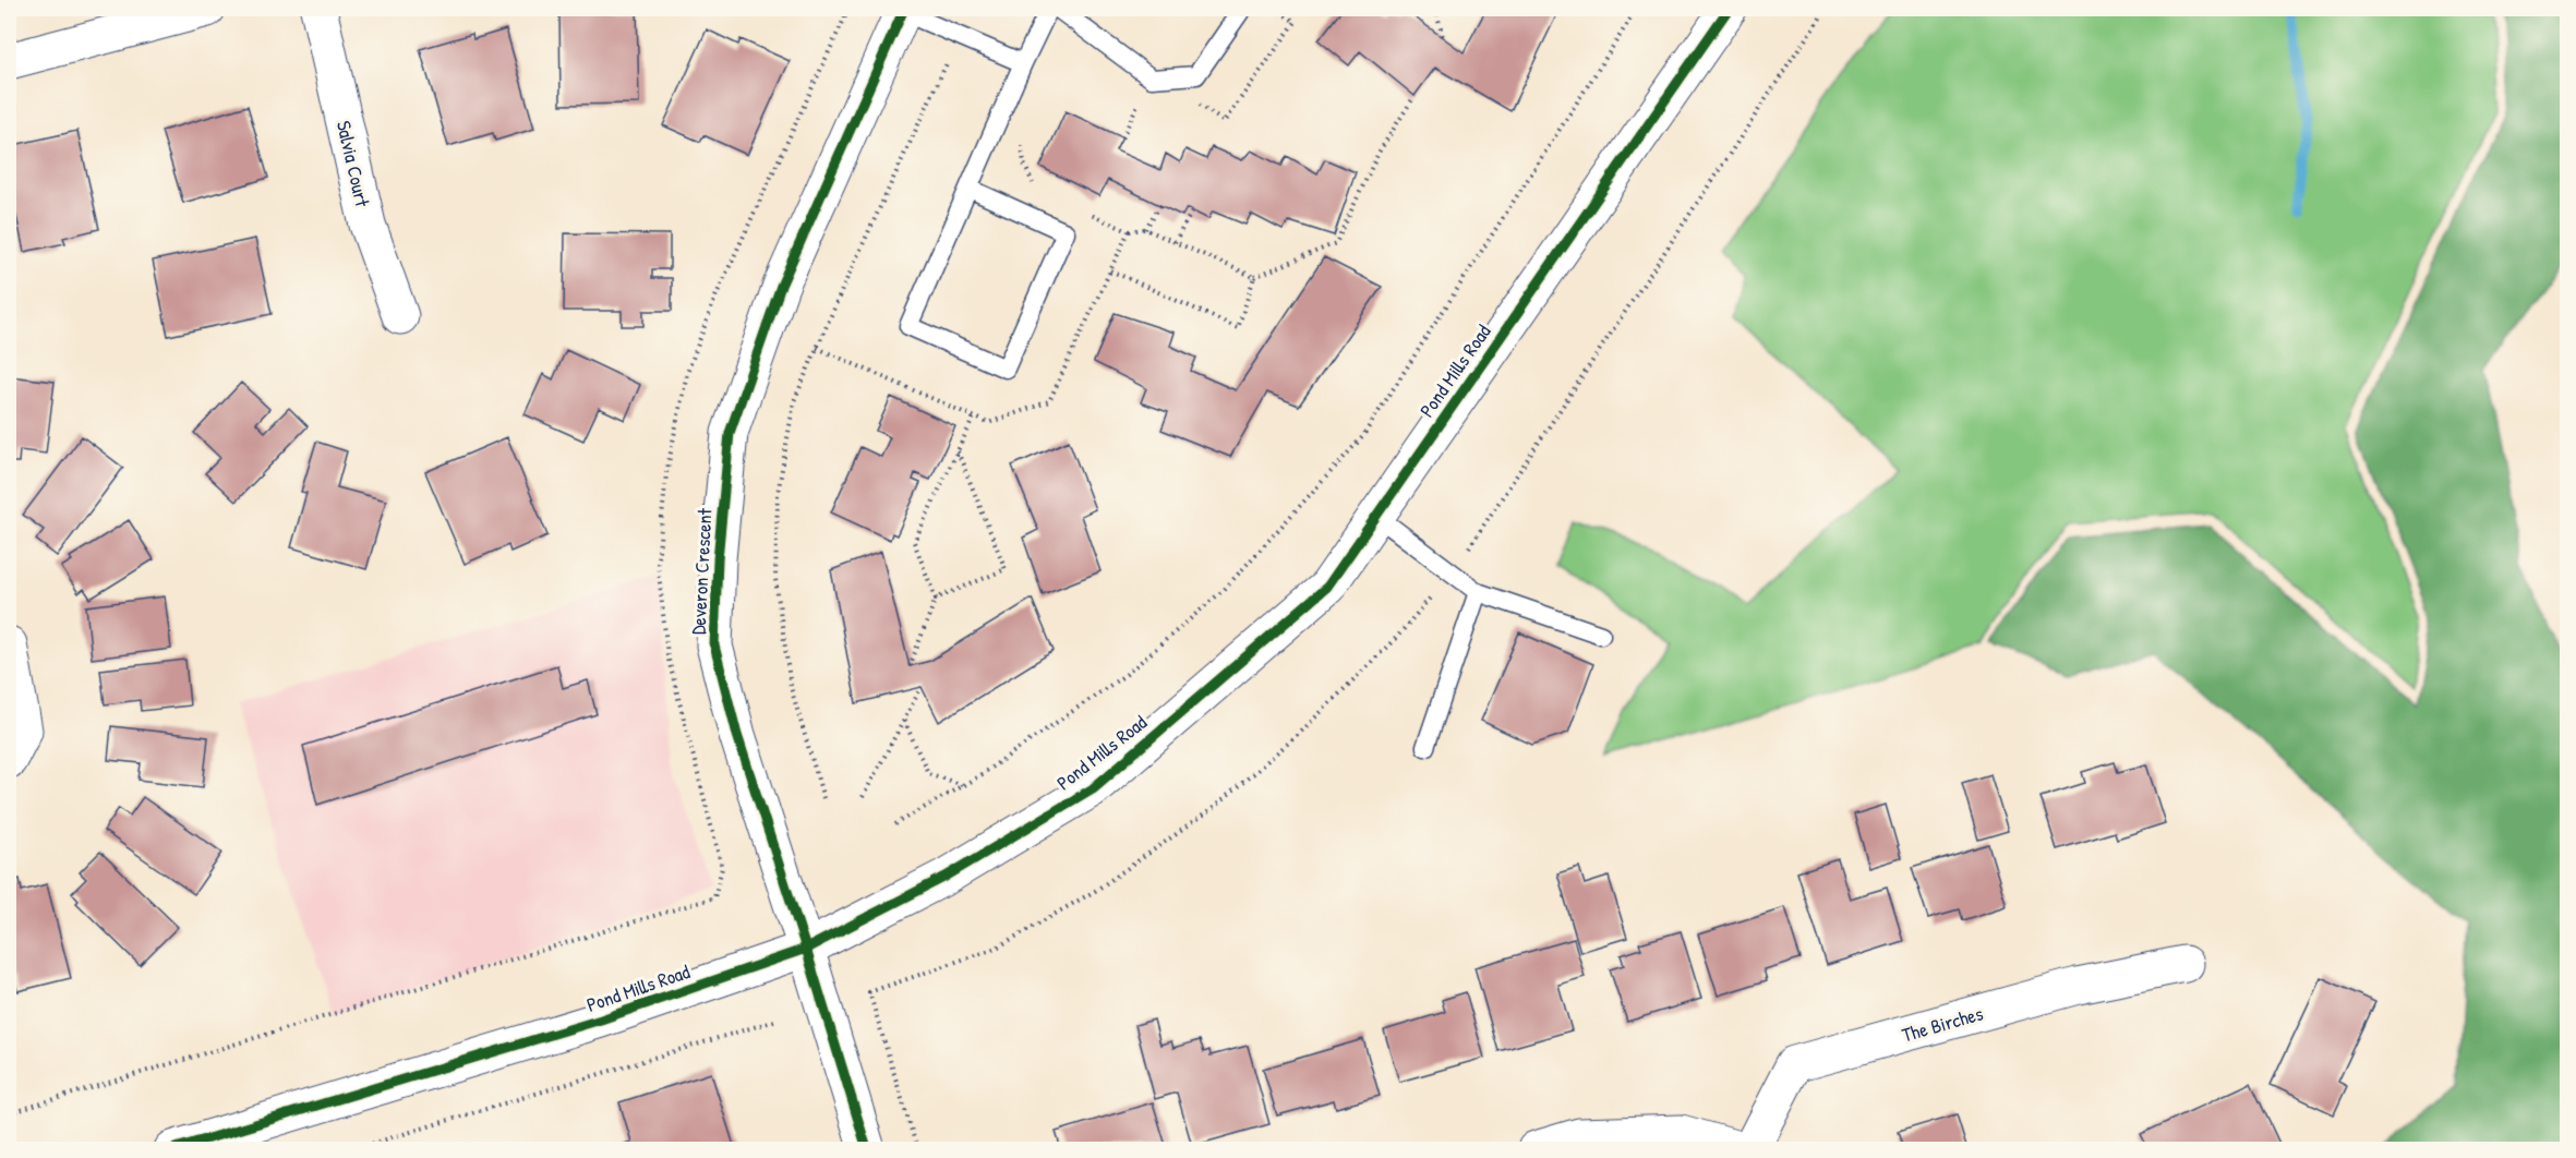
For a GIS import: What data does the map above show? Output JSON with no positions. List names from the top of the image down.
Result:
{
  "streets": {
    "street": [
      "Salvia Court",
      "Pond Mills Road",
      "Deveron Crescent",
      "The Birches"
    ]
  },
  "crossings": [
    ["Pond Mills Road", "Deveron Crescent"]
  ]
}
